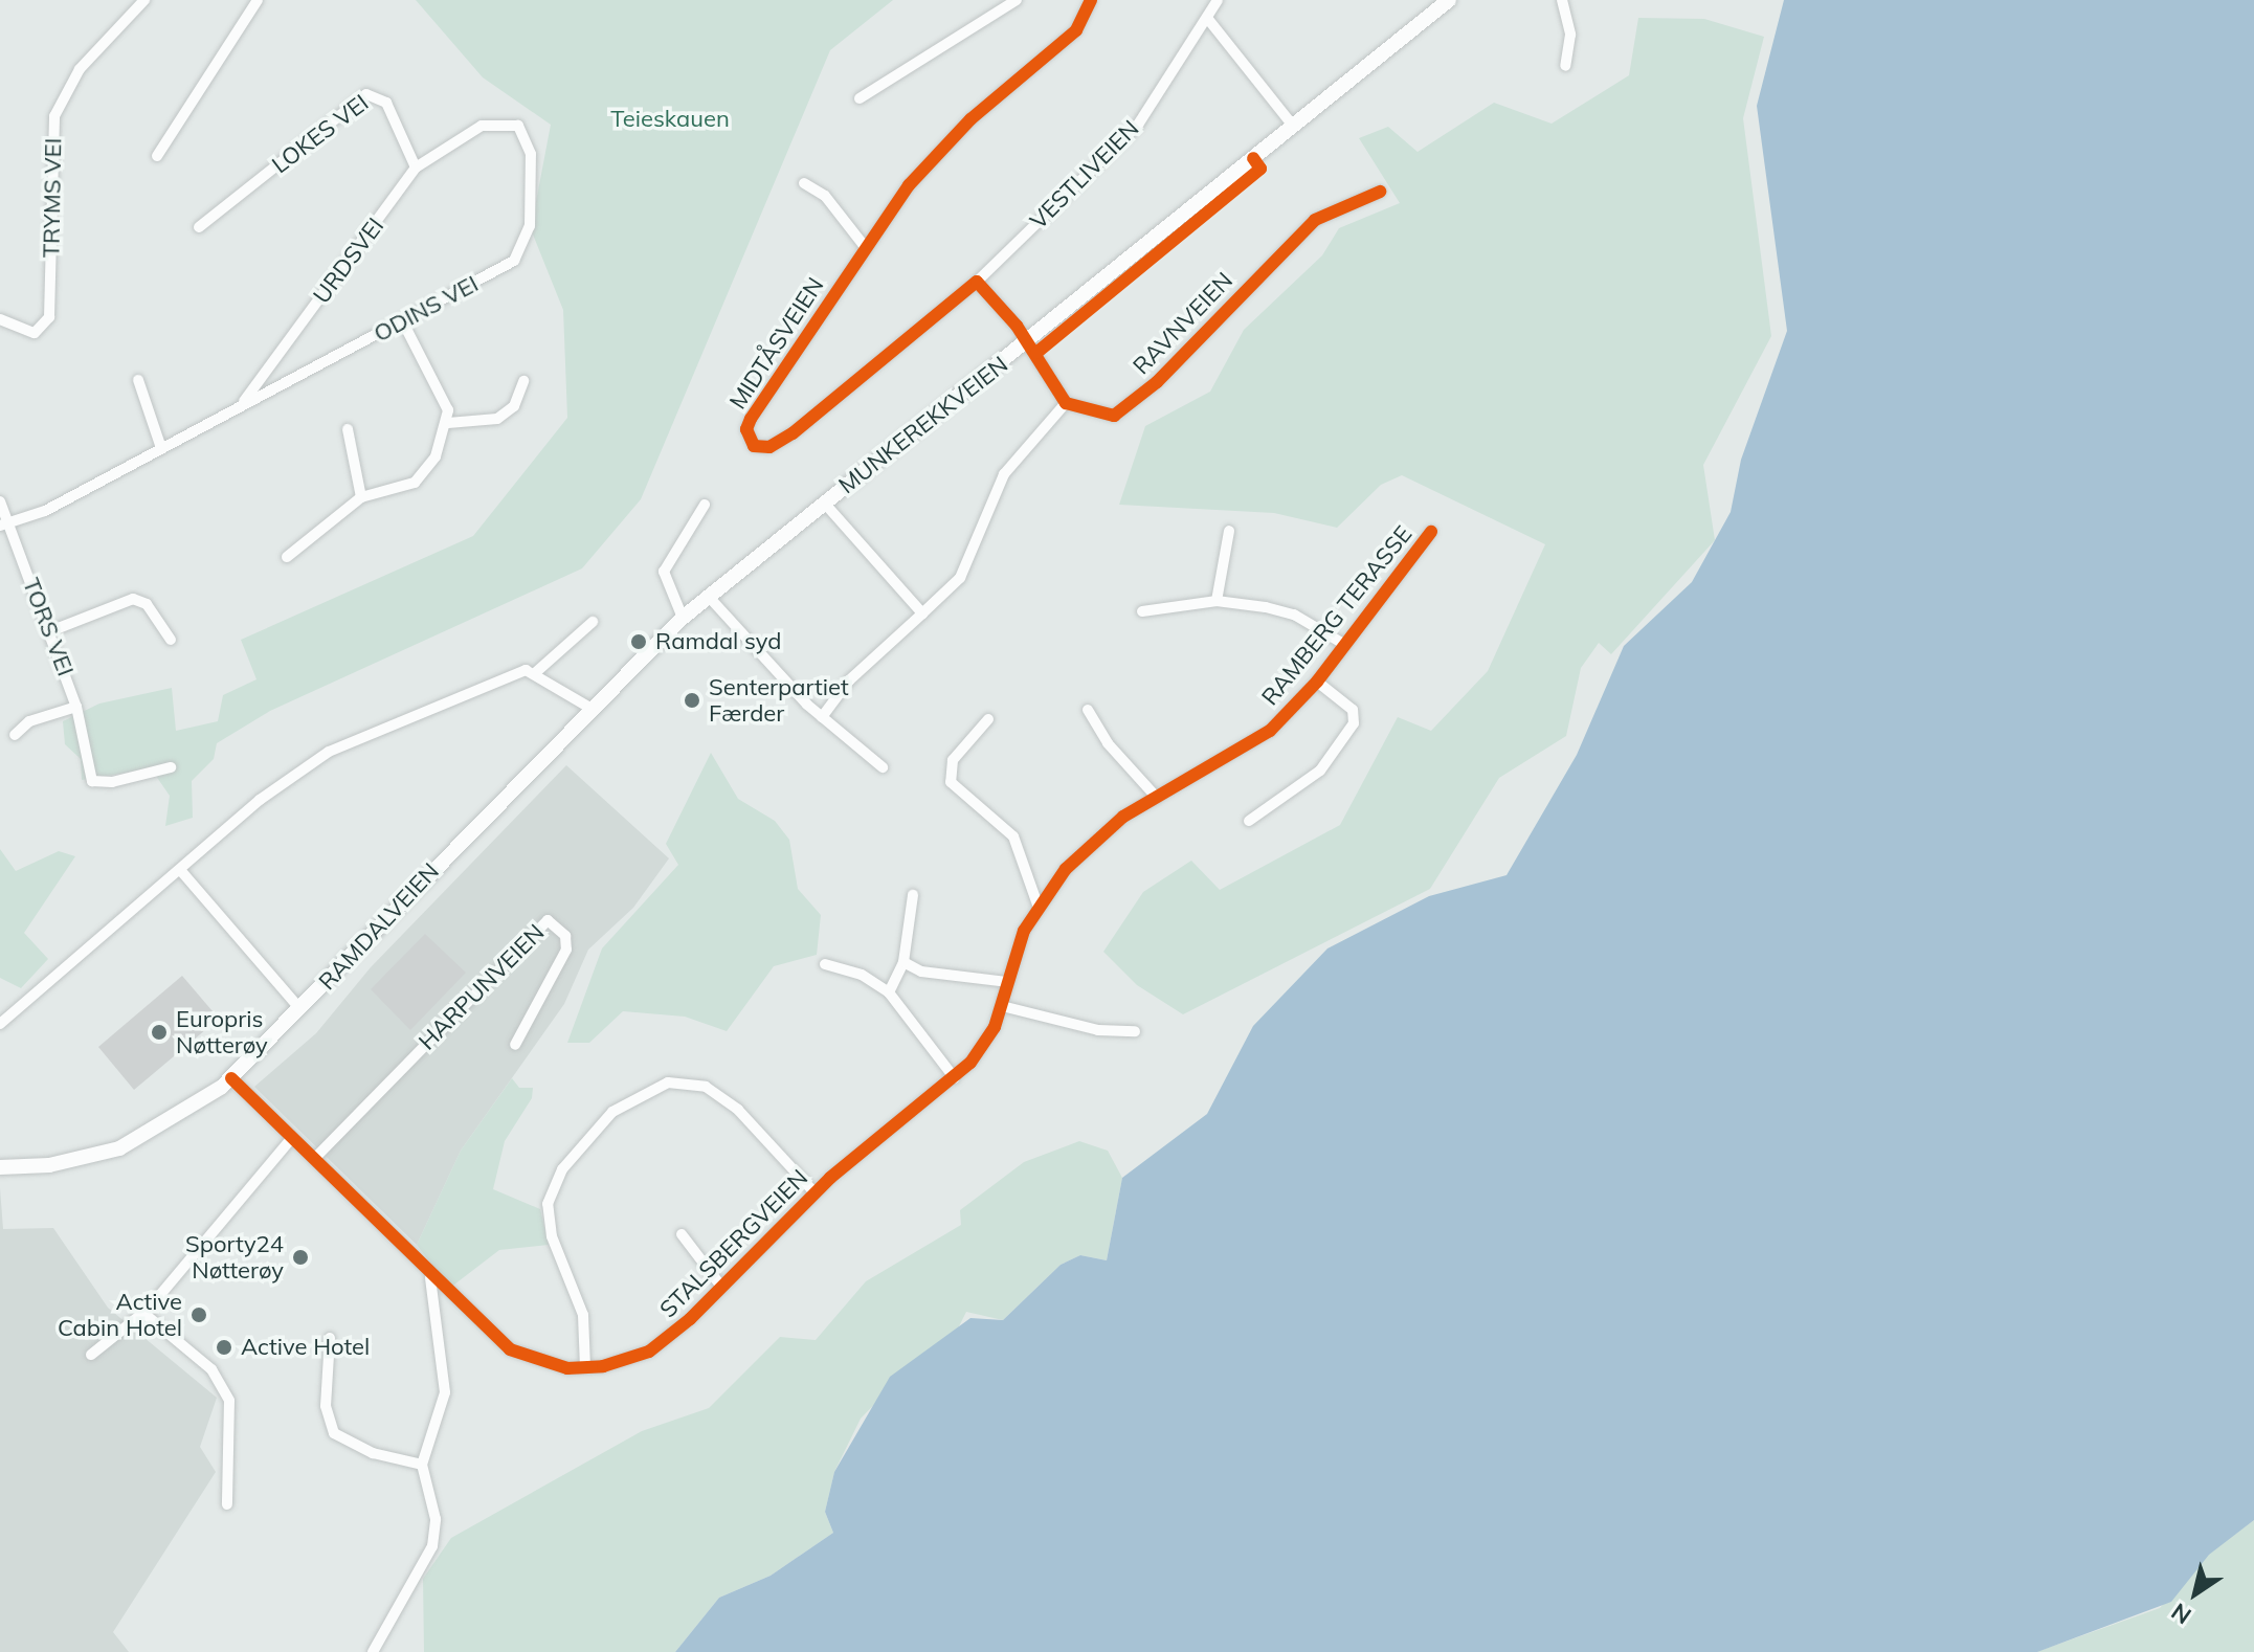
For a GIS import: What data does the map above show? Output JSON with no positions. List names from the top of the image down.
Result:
{
  "streets": {
    "main road": ["MUNKEREKKVEIEN", "RAMDALVEIEN"],
    "street": [
      "LOKES VEI",
      "VESTLIVEIEN",
      "TRYMS VEI",
      "URDSVEI",
      "ODINS VEI",
      "RAVNVEIEN",
      "MIDTÅSVEIEN",
      "RAMBERG TERASSE",
      "TORS VEI",
      "HARPUNVEIEN",
      "STALSBERGVEIEN"
    ]
  },
  "crossings": [
    ["LOKES VEI", "URDSVEI"],
    ["VESTLIVEIEN", "MIDTÅSVEIEN"],
    ["URDSVEI", "ODINS VEI"],
    ["ODINS VEI", "TORS VEI"],
    ["MUNKEREKKVEIEN", "RAMDALVEIEN"],
    ["RAMBERG TERASSE", "STALSBERGVEIEN"],
    ["RAMDALVEIEN", "STALSBERGVEIEN"],
    ["HARPUNVEIEN", "STALSBERGVEIEN"]
  ],
  "parks": ["Teieskauen"],
  "places": [
    "Ramdal syd",
    "Senterpartiet Færder",
    "Europris Nøtterøy",
    "Sporty24 Nøtterøy",
    "Active Cabin Hotel",
    "Active Hotel"
  ],
  "north": "bottom left"
}
